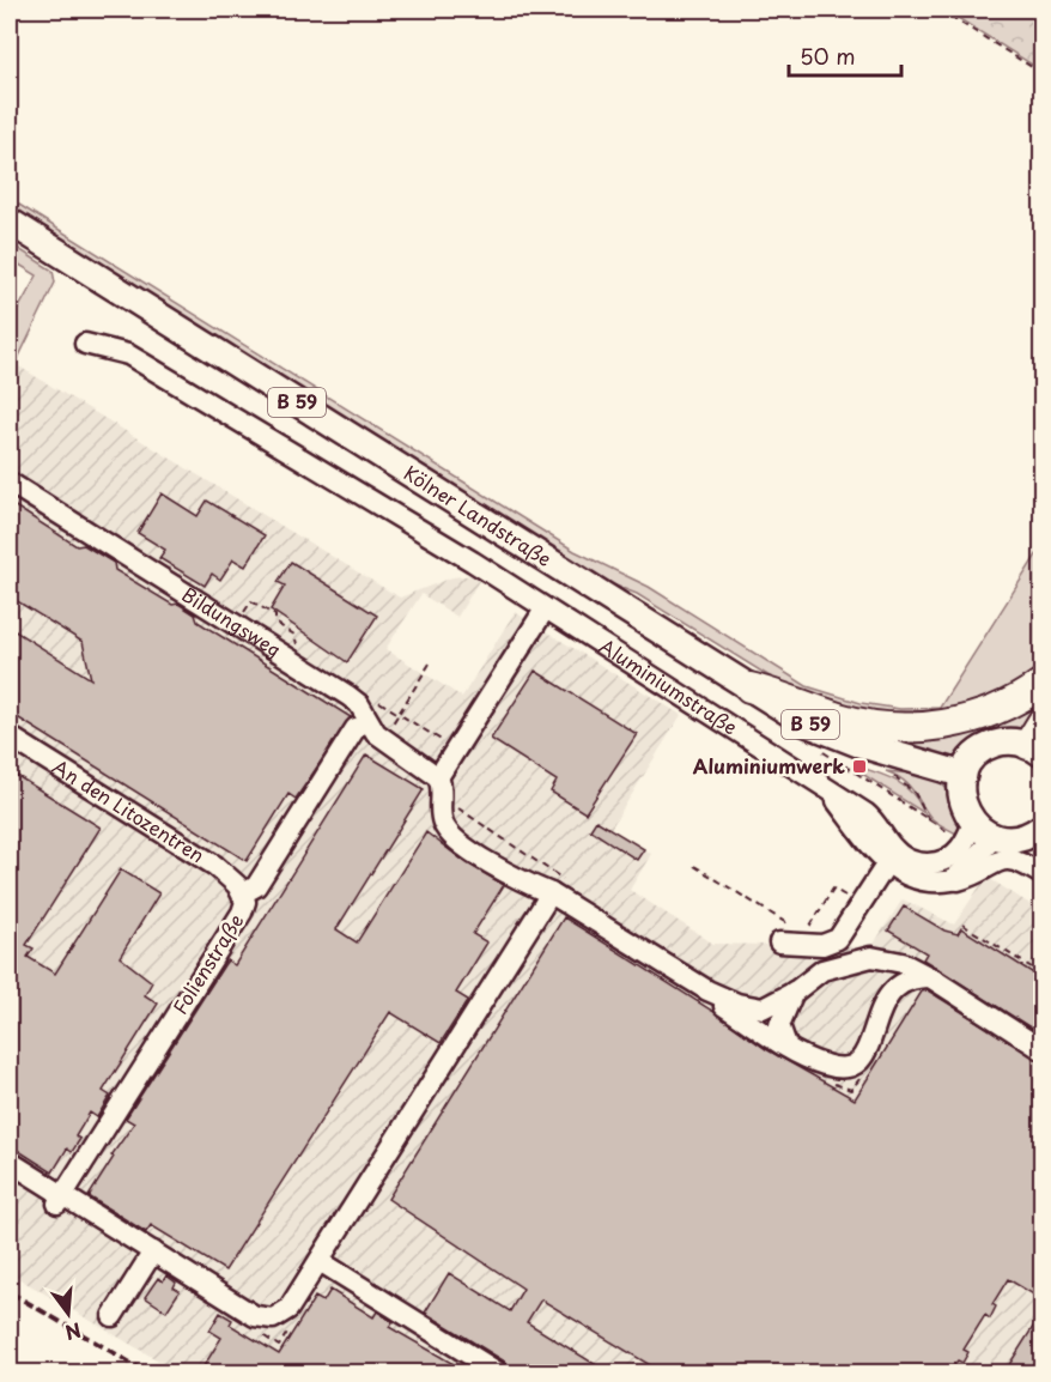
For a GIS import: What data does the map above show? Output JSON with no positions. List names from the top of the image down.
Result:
{
  "streets": {
    "main road": ["B 59", "Kölner Landstraße"],
    "lane": [
      "Bildungsweg",
      "Aluminiumstraße",
      "An den Litozentren",
      "Folienstraße"
    ]
  },
  "crossings": [
    ["An den Litozentren", "Folienstraße"]
  ],
  "places": {
    "transit": ["Aluminiumwerk"]
  },
  "scale_bar": "50 m",
  "north": "bottom"
}
